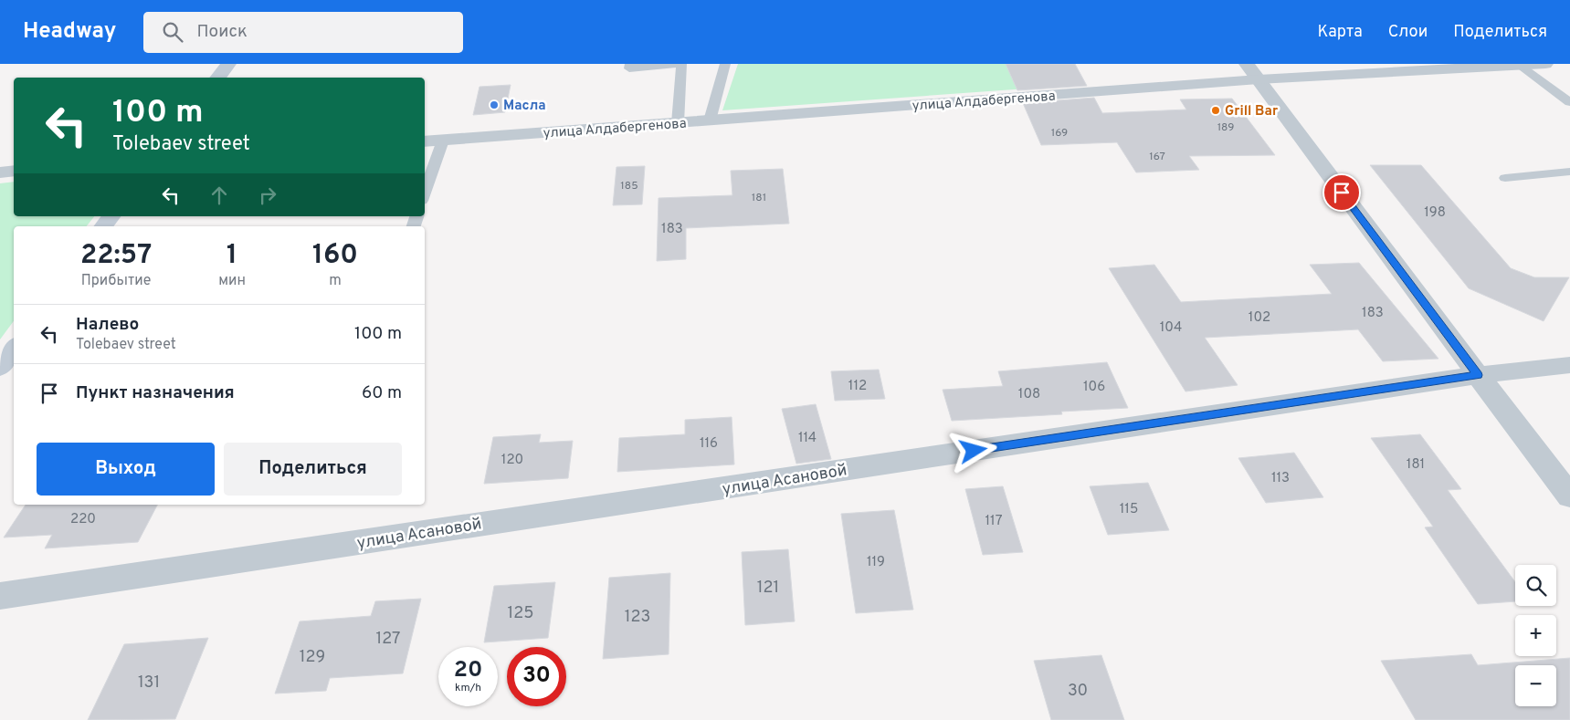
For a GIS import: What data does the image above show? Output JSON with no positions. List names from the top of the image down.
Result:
{
  "streets": {
    "street": ["улица Алдабергенова", "улица Асановой"]
  },
  "places": ["Масла", "Grill Bar"],
  "house_numbers": [
    "189",
    "169",
    "167",
    "185",
    "181",
    "198",
    "183",
    "183",
    "102",
    "104",
    "112",
    "106",
    "108",
    "114",
    "116",
    "120",
    "181",
    "113",
    "115",
    "220",
    "117",
    "119",
    "121",
    "125",
    "123",
    "127",
    "129",
    "131",
    "30"
  ],
  "page": {
    "header": "Headway",
    "search": "Поиск",
    "nav": ["Карта", "Слои", "Поделиться"],
    "turn": ["100 m", "Tolebaev street"],
    "eta": [
      "22:57",
      "Прибытие",
      "1",
      "мин",
      "160",
      "m"
    ],
    "list": [
      {
        "name": "Налево",
        "note": "Tolebaev street",
        "value": "100 m"
      },
      {
        "name": "Пункт назначения",
        "value": "60 m"
      }
    ],
    "buttons": ["Выход", "Поделиться"],
    "map_buttons": ["+", "−"],
    "speed": "20 km/h",
    "limit": "30"
  }
}
